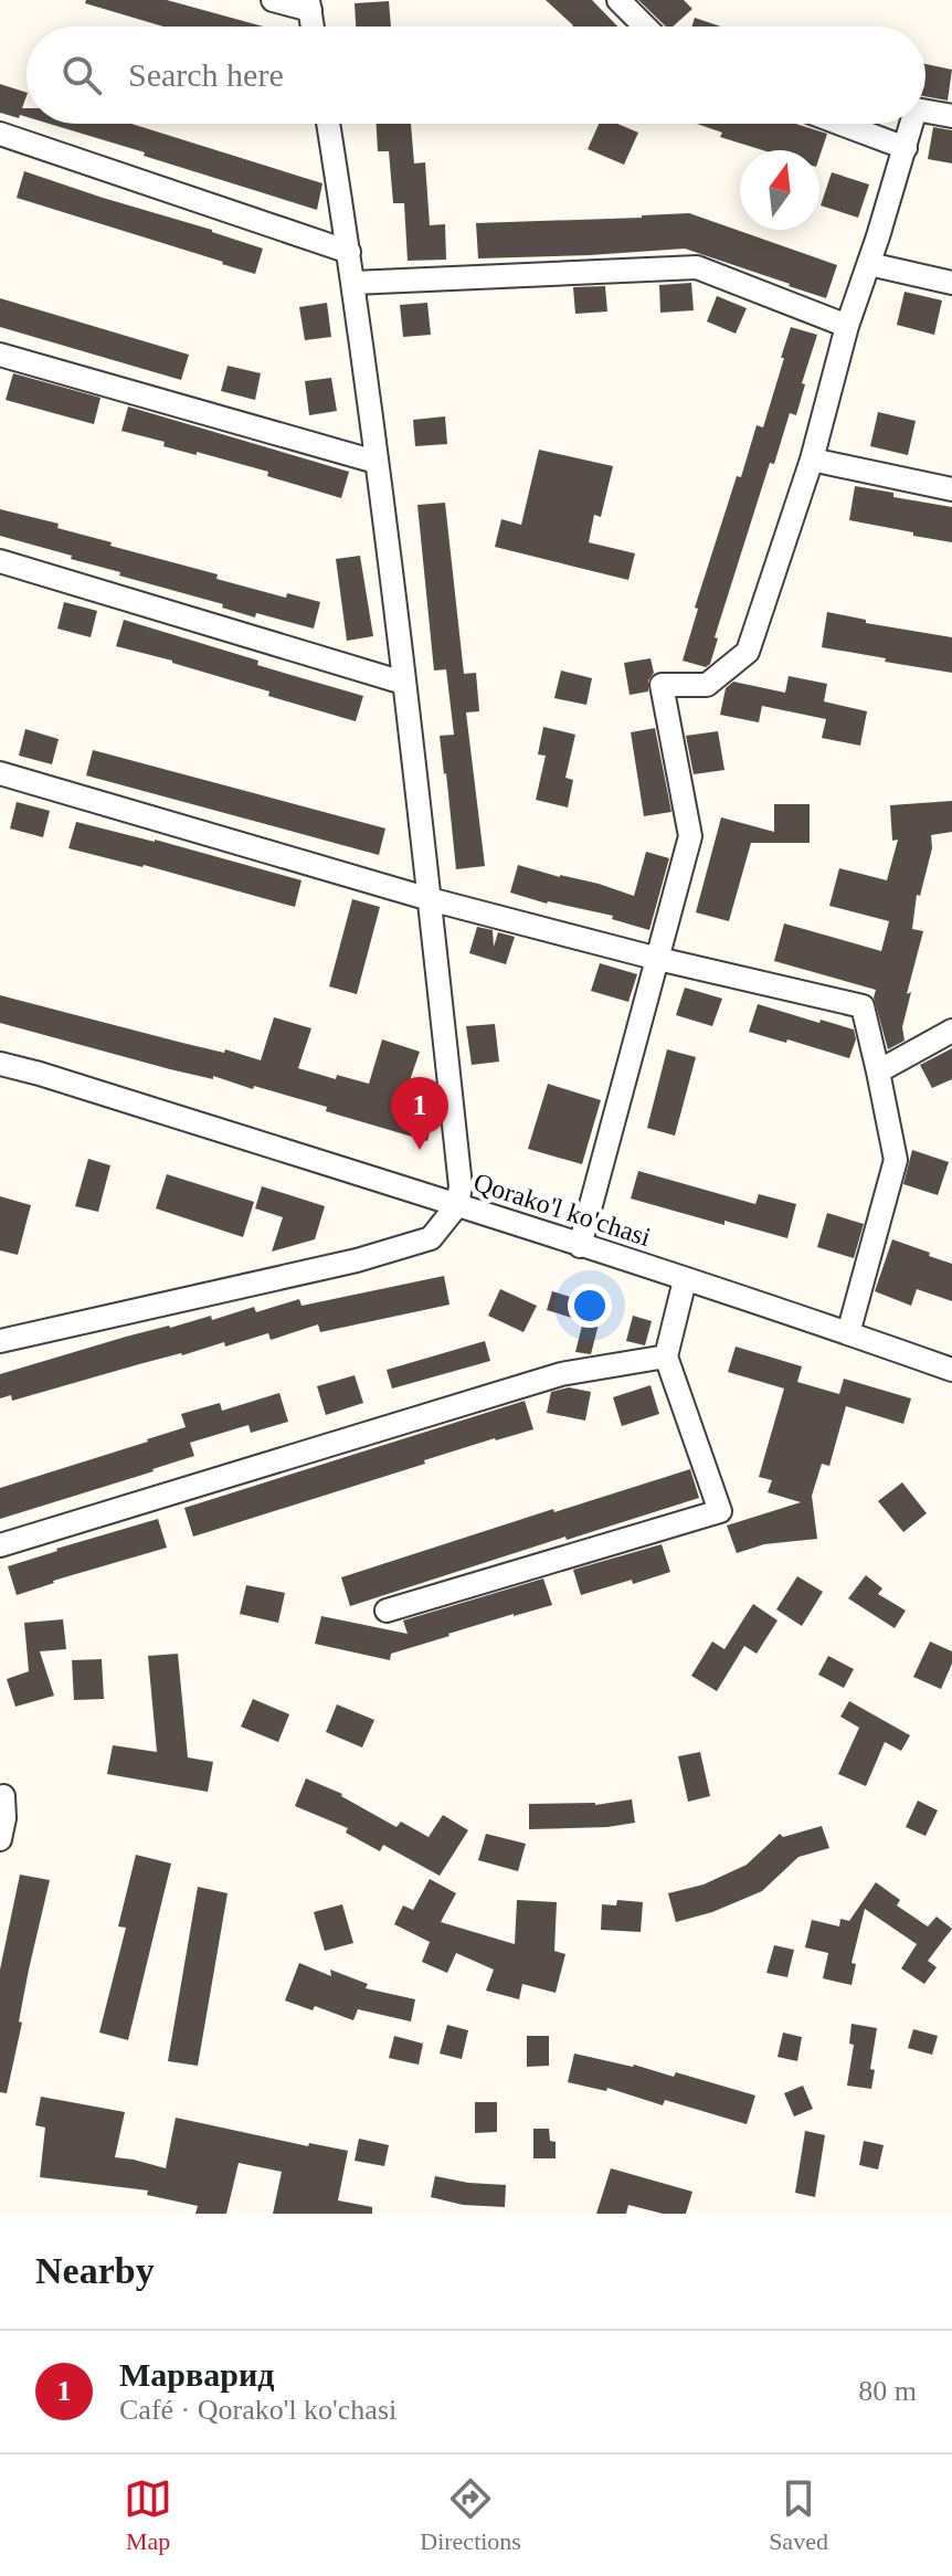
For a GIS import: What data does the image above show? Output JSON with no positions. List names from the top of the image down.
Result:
{
  "streets": {
    "street": ["Qorako'l ko'chasi"]
  },
  "north": "top",
  "page": {
    "search": "Search here",
    "pins": "1",
    "heading": "Nearby",
    "list": [
      {
        "mark": "1",
        "name": "Марварид",
        "note": "Café · Qorako'l ko'chasi",
        "value": "80 m"
      }
    ],
    "nav": ["Map", "Directions", "Saved"]
  }
}
